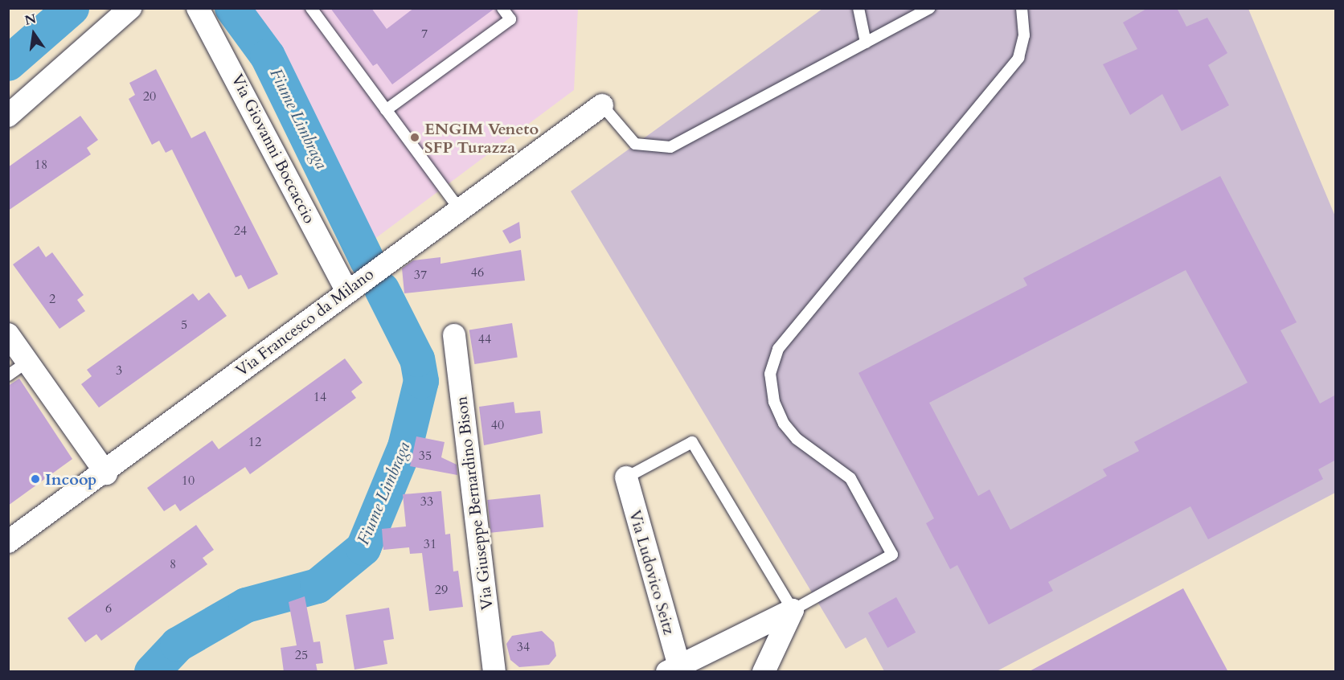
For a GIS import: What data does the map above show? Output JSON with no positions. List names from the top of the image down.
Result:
{
  "streets": {
    "street": [
      "Via Giovanni Boccaccio",
      "Via Francesco da Milano",
      "Via Giuseppe Bernardino Bison",
      "Via Ludovico Seitz"
    ]
  },
  "crossings": [
    ["Via Giovanni Boccaccio", "Via Francesco da Milano"]
  ],
  "water": ["Fiume Limbraga"],
  "places": ["ENGIM Veneto SFP Turazza", "Incoop"],
  "house_numbers": [
    "7",
    "20",
    "18",
    "24",
    "46",
    "37",
    "2",
    "5",
    "44",
    "3",
    "14",
    "40",
    "12",
    "35",
    "10",
    "33",
    "31",
    "8",
    "29",
    "6",
    "34",
    "25"
  ],
  "north": "top"
}
